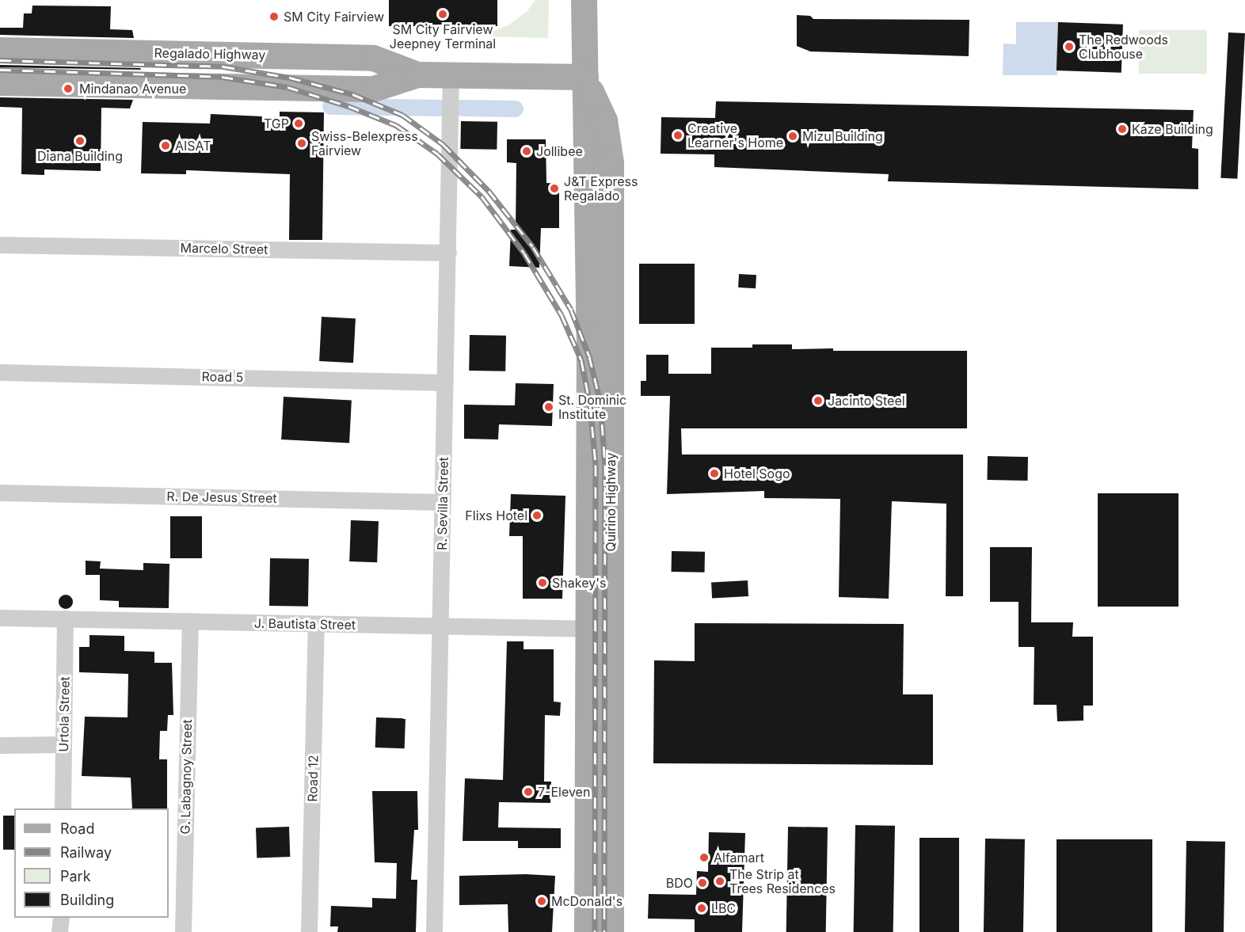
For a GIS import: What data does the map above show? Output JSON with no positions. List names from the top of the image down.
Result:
{
  "streets": {
    "main road": ["Regalado Highway", "Quirino Highway"],
    "street": [
      "Marcelo Street",
      "Road 5",
      "R. De Jesus Street",
      "R. Sevilla Street",
      "J. Bautista Street",
      "Urtola Street",
      "G. Labagnoy Street",
      "Road 12"
    ]
  },
  "crossings": [
    ["Regalado Highway", "Quirino Highway"],
    ["Regalado Highway", "R. Sevilla Street"],
    ["Marcelo Street", "R. Sevilla Street"],
    ["Road 5", "R. Sevilla Street"],
    ["R. De Jesus Street", "R. Sevilla Street"],
    ["Quirino Highway", "J. Bautista Street"],
    ["R. Sevilla Street", "J. Bautista Street"],
    ["J. Bautista Street", "Urtola Street"],
    ["J. Bautista Street", "G. Labagnoy Street"],
    ["J. Bautista Street", "Road 12"]
  ],
  "places": [
    "SM City Fairview Jeepney Terminal",
    "SM City Fairview",
    "The Redwoods Clubhouse",
    "Mindanao Avenue",
    "TGP",
    "Kaze Building",
    "Creative Learner's Home",
    "Mizu Building",
    "Diana Building",
    "Swiss-Belexpress Fairview",
    "AISAT",
    "Jollibee",
    "J&T Express Regalado",
    "Jacinto Steel",
    "St. Dominic Institute",
    "Hotel Sogo",
    "Flixs Hotel",
    "Shakey's",
    "7-Eleven",
    "Alfamart",
    "The Strip at Trees Residences",
    "BDO",
    "McDonald's",
    "LBC"
  ],
  "legend": [
    "Road",
    "Railway",
    "Park",
    "Building"
  ]
}
